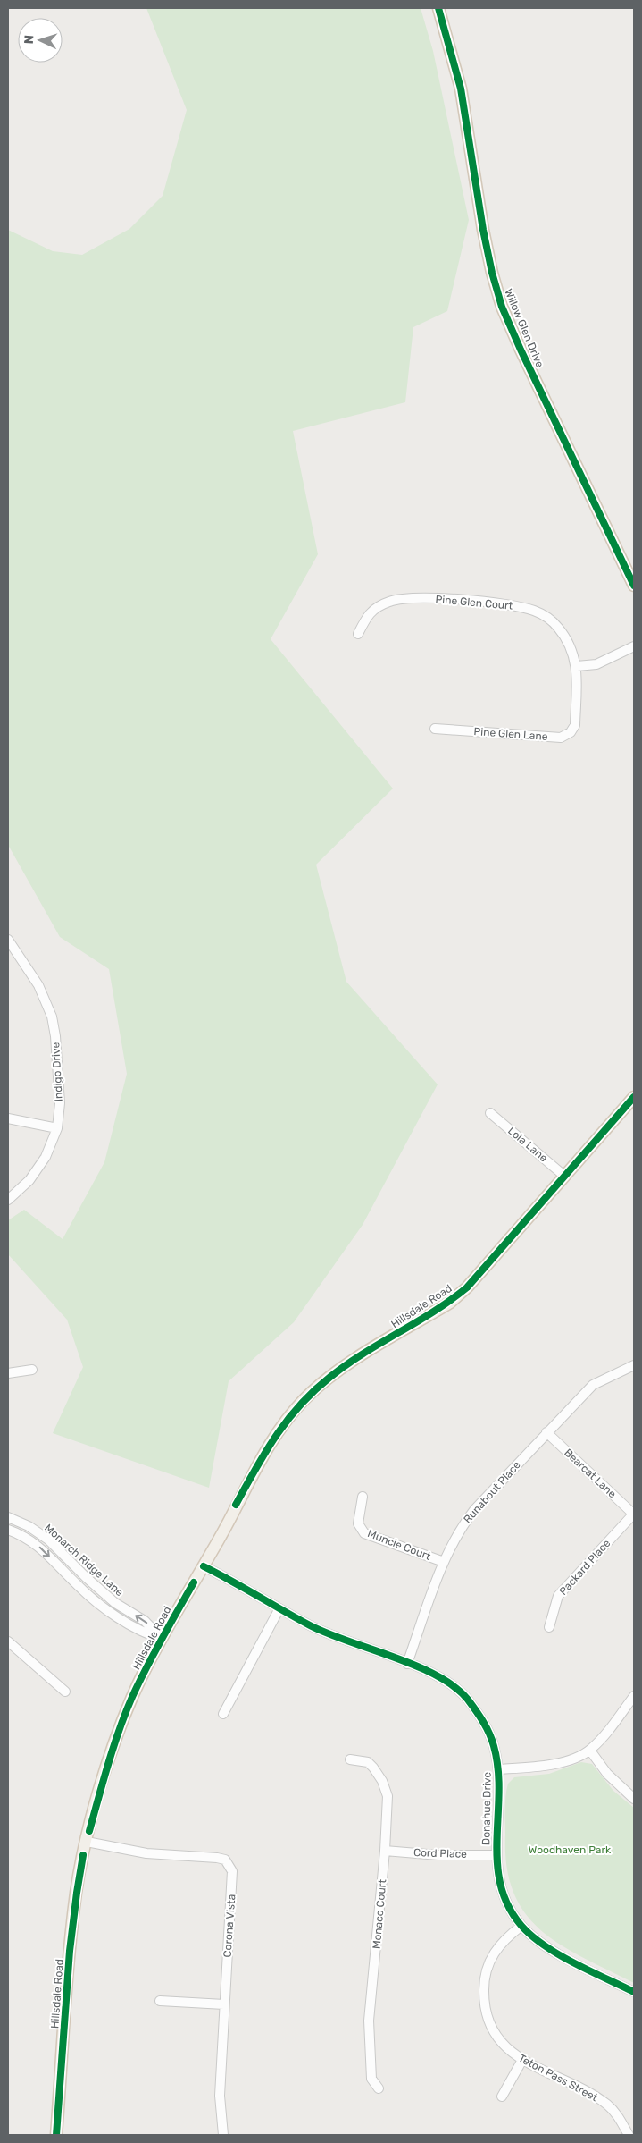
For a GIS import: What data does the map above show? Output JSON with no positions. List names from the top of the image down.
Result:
{
  "streets": {
    "main road": ["Willow Glen Drive", "Hillsdale Road"],
    "street": [
      "Pine Glen Court",
      "Pine Glen Lane",
      "Indigo Drive",
      "Lola Lane",
      "Bearcat Lane",
      "Runabout Place",
      "Muncie Court",
      "Monarch Ridge Lane",
      "Packard Place",
      "Donahue Drive",
      "Cord Place",
      "Monaco Court",
      "Corona Vista",
      "Teton Pass Street"
    ]
  },
  "crossings": [
    ["Pine Glen Court", "Pine Glen Lane"],
    ["Lola Lane", "Hillsdale Road"],
    ["Hillsdale Road", "Monarch Ridge Lane"],
    ["Hillsdale Road", "Donahue Drive"],
    ["Hillsdale Road", "Corona Vista"],
    ["Bearcat Lane", "Runabout Place"],
    ["Bearcat Lane", "Packard Place"],
    ["Runabout Place", "Muncie Court"],
    ["Runabout Place", "Donahue Drive"],
    ["Donahue Drive", "Cord Place"],
    ["Donahue Drive", "Teton Pass Street"],
    ["Cord Place", "Monaco Court"]
  ],
  "parks": ["Woodhaven Park"],
  "north": "left"
}
